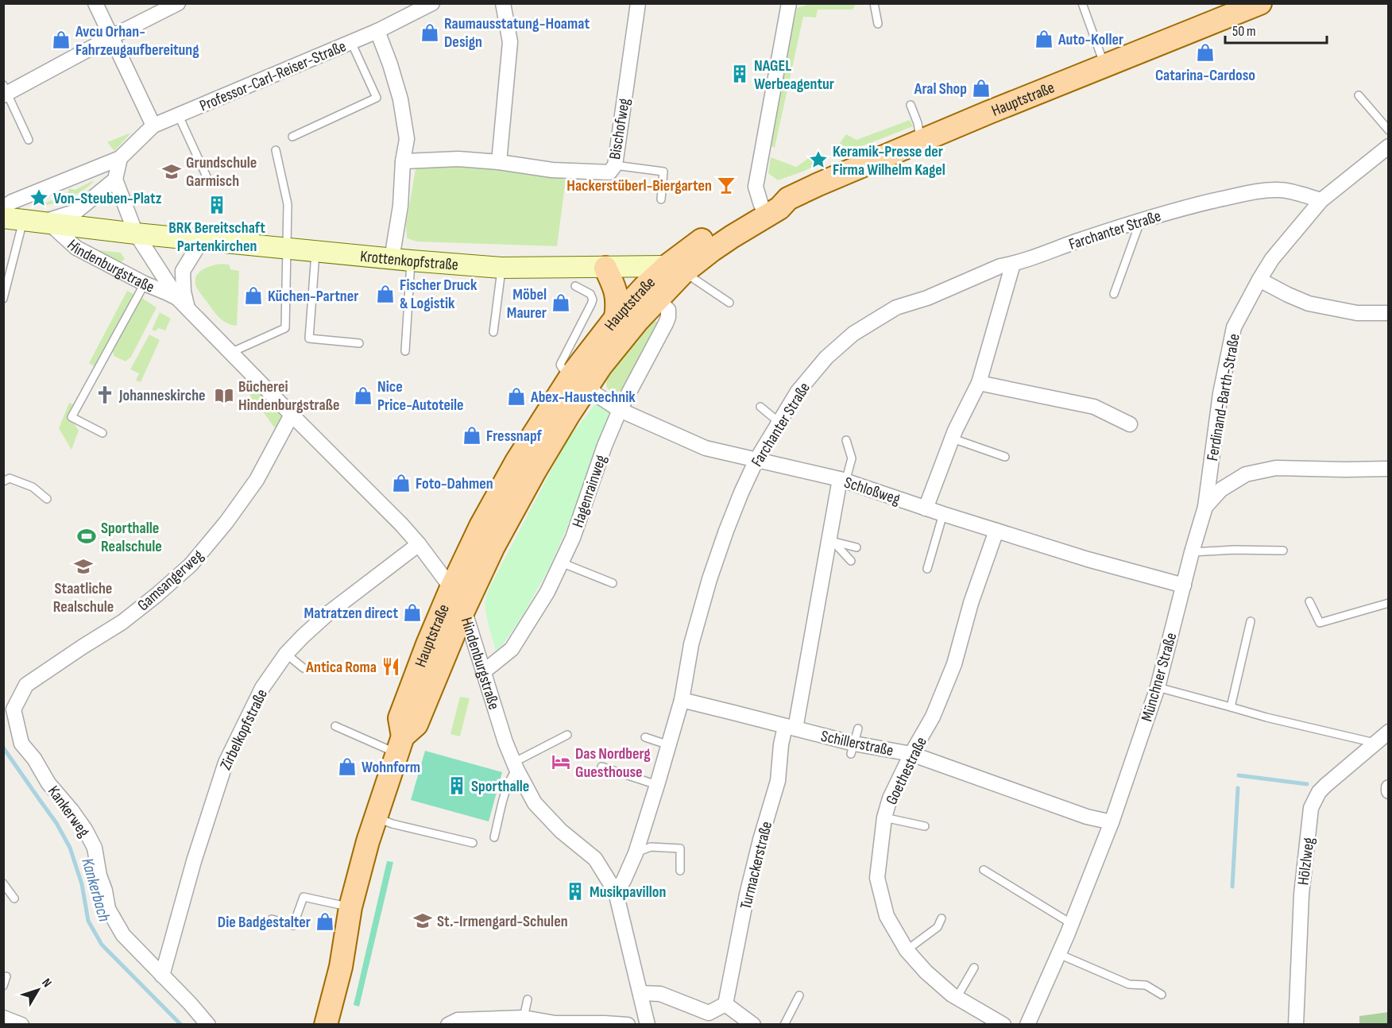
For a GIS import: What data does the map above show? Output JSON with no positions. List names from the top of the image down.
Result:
{
  "streets": {
    "main road": ["Hauptstraße"],
    "street": [
      "Professor-Carl-Reiser-Straße",
      "Bischofweg",
      "Farchanter Straße",
      "Krottenkopfstraße",
      "Hindenburgstraße",
      "Ferdinand-Barth-Straße",
      "Schloßweg",
      "Hagenrainweg",
      "Gamsangerweg",
      "Münchner Straße",
      "Zirbelkopfstraße",
      "Schillerstraße",
      "Goethestraße",
      "Kankerweg",
      "Hölzlweg",
      "Turmackerstraße"
    ]
  },
  "crossings": [
    ["Hauptstraße", "Krottenkopfstraße"],
    ["Hauptstraße", "Hindenburgstraße"],
    ["Hauptstraße", "Schloßweg"],
    ["Hauptstraße", "Hagenrainweg"],
    ["Farchanter Straße", "Hindenburgstraße"],
    ["Farchanter Straße", "Ferdinand-Barth-Straße"],
    ["Farchanter Straße", "Schloßweg"],
    ["Farchanter Straße", "Schillerstraße"],
    ["Krottenkopfstraße", "Hindenburgstraße"],
    ["Hindenburgstraße", "Hagenrainweg"],
    ["Hindenburgstraße", "Gamsangerweg"],
    ["Hindenburgstraße", "Zirbelkopfstraße"],
    ["Ferdinand-Barth-Straße", "Münchner Straße"],
    ["Schloßweg", "Hagenrainweg"],
    ["Schloßweg", "Münchner Straße"],
    ["Schloßweg", "Goethestraße"],
    ["Schloßweg", "Turmackerstraße"],
    ["Gamsangerweg", "Kankerweg"],
    ["Münchner Straße", "Schillerstraße"],
    ["Zirbelkopfstraße", "Kankerweg"],
    ["Schillerstraße", "Goethestraße"],
    ["Schillerstraße", "Turmackerstraße"]
  ],
  "water": ["Kankerbach"],
  "places": {
    "shop": [
      "Raumausstatung-Hoamat Design",
      "Auto-Koller",
      "Avcu Orhan- Fahrzeugaufbereitung",
      "Catarina-Cardoso",
      "Aral Shop",
      "Fischer Druck & Logistik",
      "Küchen-Partner",
      "Möbel Maurer",
      "Nice Price-Autoteile",
      "Abex-Haustechnik",
      "Fressnapf",
      "Foto-Dahmen",
      "Matratzen direct",
      "Wohnform",
      "Die Badgestalter"
    ],
    "building": [
      "NAGEL Werbeagentur",
      "BRK Bereitschaft Partenkirchen",
      "Sporthalle",
      "Musikpavillon"
    ],
    "place": ["Keramik-Presse der Firma Wilhelm Kagel", "Von-Steuben-Platz"],
    "school or university": ["Grundschule Garmisch", "Staatliche Realschule", "St.-Irmengard-Schulen"],
    "bar": ["Hackerstüberl-Biergarten"],
    "church": ["Johanneskirche"],
    "library": ["Bücherei Hindenburgstraße"],
    "sports": ["Sporthalle Realschule"],
    "restaurant": ["Antica Roma"],
    "hotel": ["Das Nordberg Guesthouse"]
  },
  "scale_bar": "50 m",
  "north": "top right"
}
